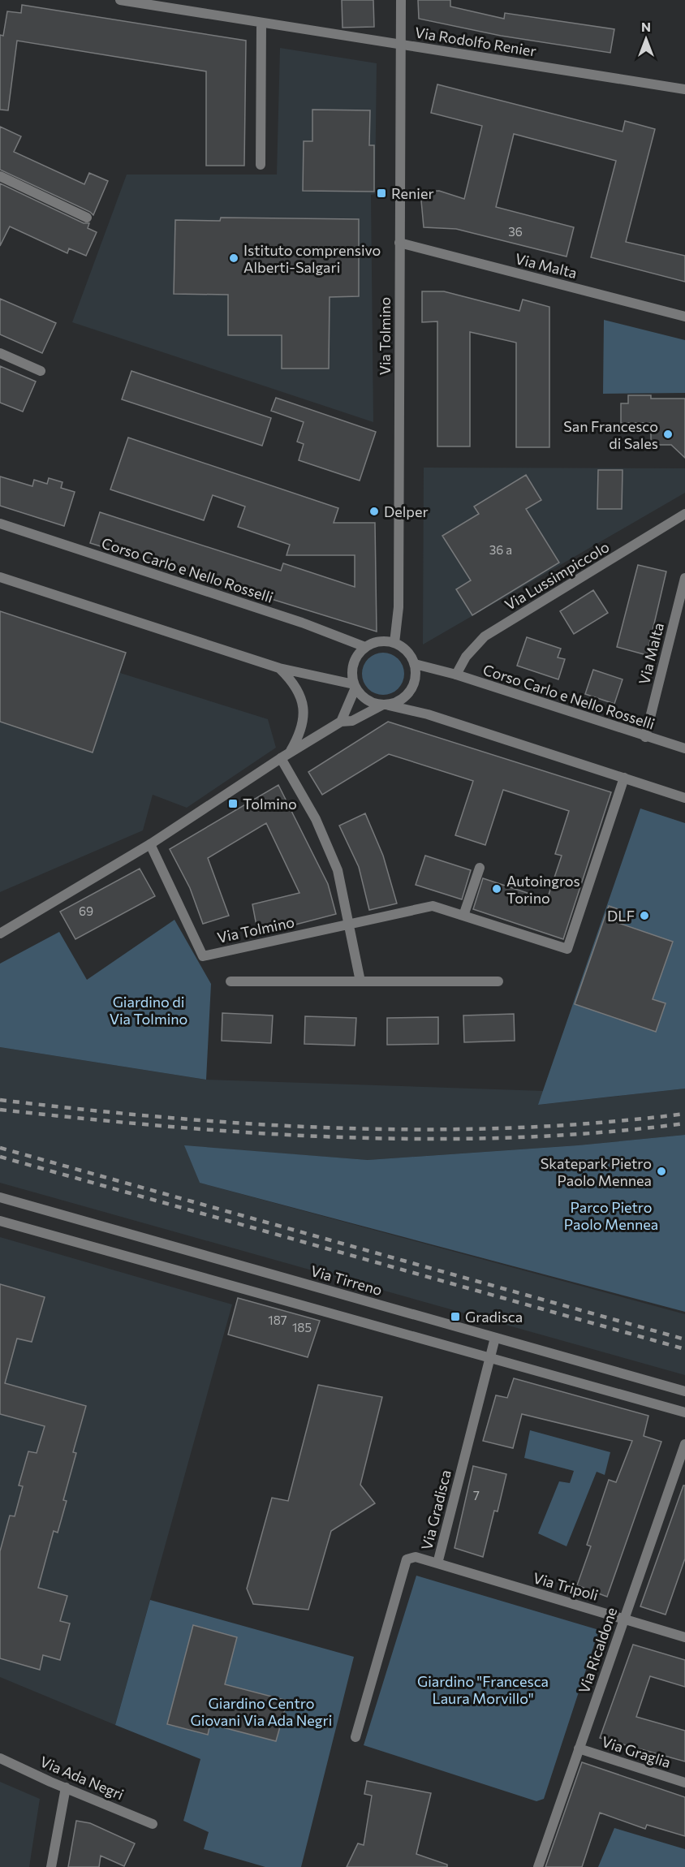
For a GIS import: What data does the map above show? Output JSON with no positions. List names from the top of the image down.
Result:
{
  "streets": {
    "street": [
      "Via Rodolfo Renier",
      "Via Malta",
      "Via Tolmino",
      "Corso Carlo e Nello Rosselli",
      "Via Lussimpiccolo",
      "Via Tirreno",
      "Via Gradisca",
      "Via Tripoli",
      "Via Ricaldone",
      "Via Graglia",
      "Via Ada Negri"
    ]
  },
  "crossings": [
    ["Via Rodolfo Renier", "Via Tolmino"],
    ["Via Malta", "Via Tolmino"],
    ["Via Malta", "Corso Carlo e Nello Rosselli"],
    ["Via Tolmino", "Corso Carlo e Nello Rosselli"],
    ["Corso Carlo e Nello Rosselli", "Via Lussimpiccolo"],
    ["Via Tirreno", "Via Gradisca"],
    ["Via Gradisca", "Via Tripoli"],
    ["Via Tripoli", "Via Ricaldone"],
    ["Via Ricaldone", "Via Graglia"]
  ],
  "parks": [
    "Giardino di Via Tolmino",
    "Parco Pietro Paolo Mennea",
    "Giardino \"Francesca Laura Morvillo\"",
    "Giardino Centro Giovani Via Ada Negri"
  ],
  "places": {
    "transit": ["Renier", "Tolmino", "Gradisca"],
    "other": [
      "Istituto comprensivo Alberti-Salgari",
      "San Francesco di Sales",
      "Delper",
      "Autoingros Torino",
      "DLF",
      "Skatepark Pietro Paolo Mennea"
    ]
  },
  "house_numbers": [
    "36",
    "36 a",
    "69",
    "187",
    "185",
    "7"
  ],
  "north": "top"
}
